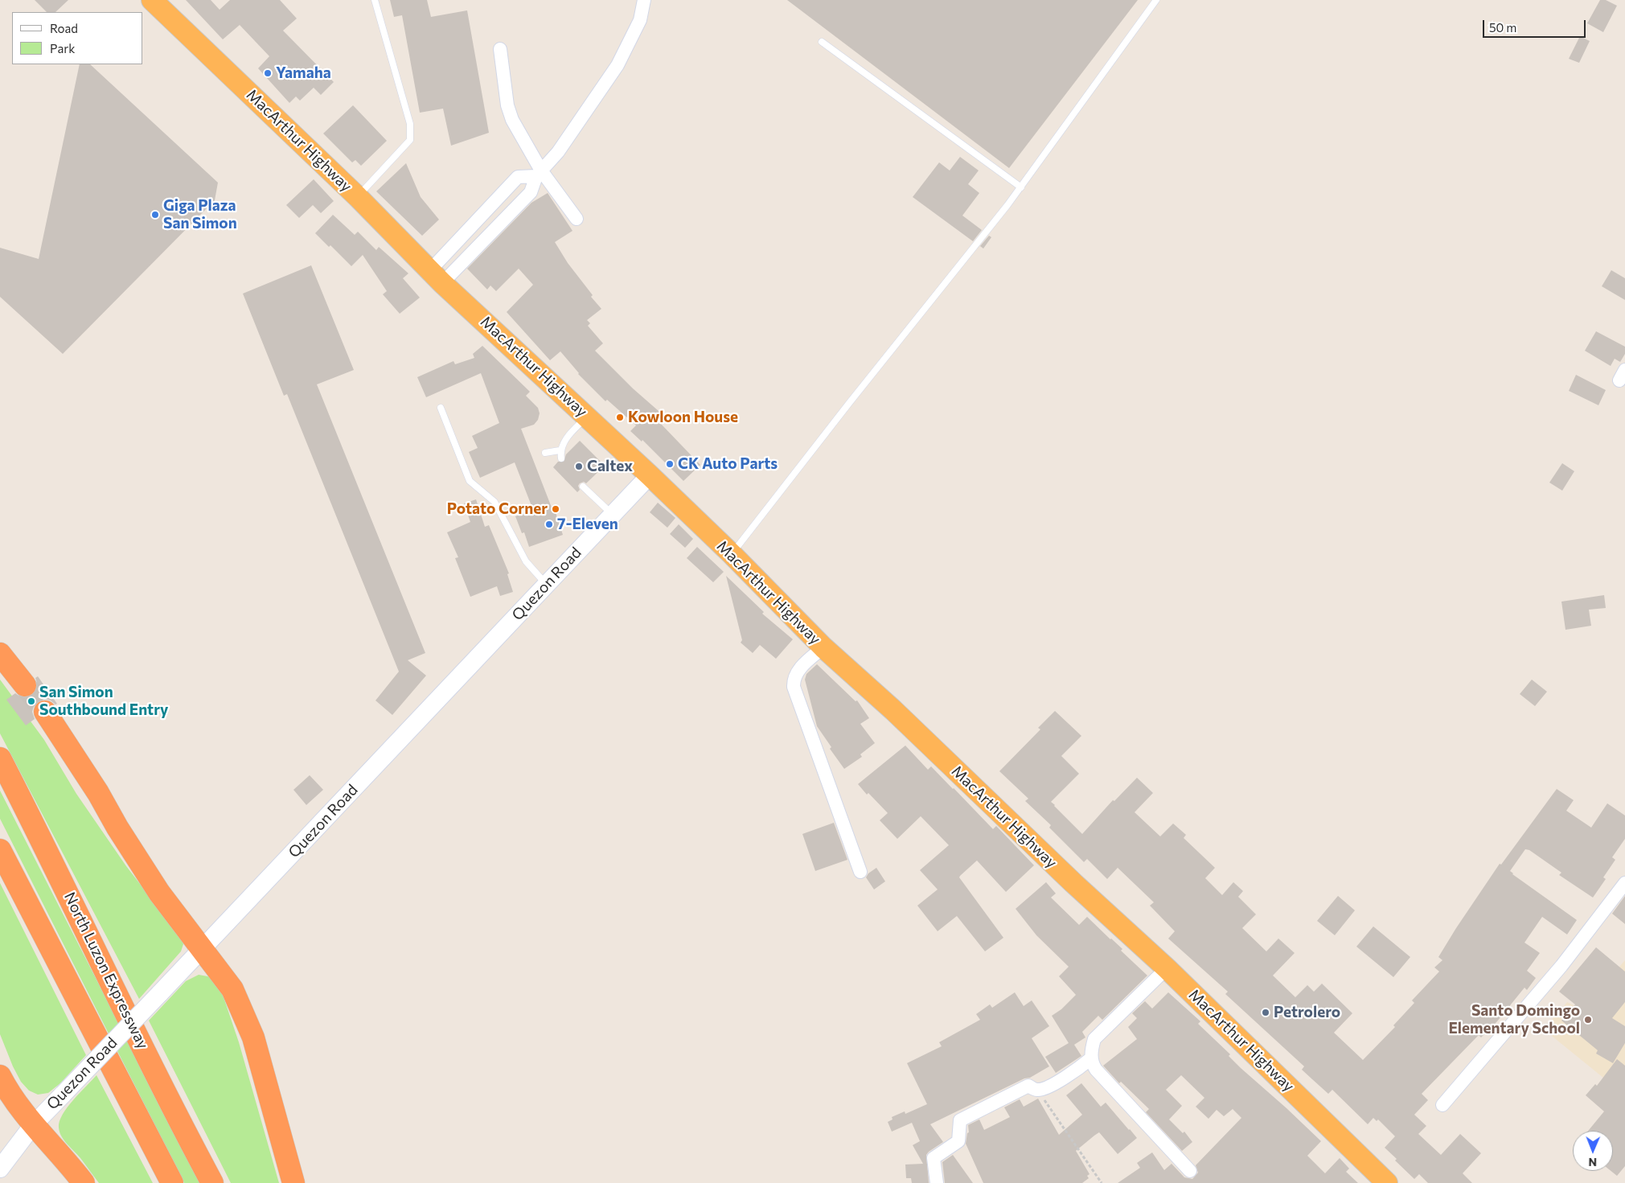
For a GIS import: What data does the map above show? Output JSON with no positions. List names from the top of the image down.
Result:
{
  "streets": {
    "highway": ["MacArthur Highway", "North Luzon Expressway"],
    "main road": ["Quezon Road"]
  },
  "crossings": [
    ["MacArthur Highway", "Quezon Road"]
  ],
  "places": [
    "Yamaha",
    "Giga Plaza San Simon",
    "Kowloon House",
    "CK Auto Parts",
    "Caltex",
    "Potato Corner",
    "7-Eleven",
    "San Simon Southbound Entry",
    "Petrolero",
    "Santo Domingo Elementary School"
  ],
  "legend": ["Road", "Park"],
  "scale_bar": "50 m",
  "north": "bottom"
}
